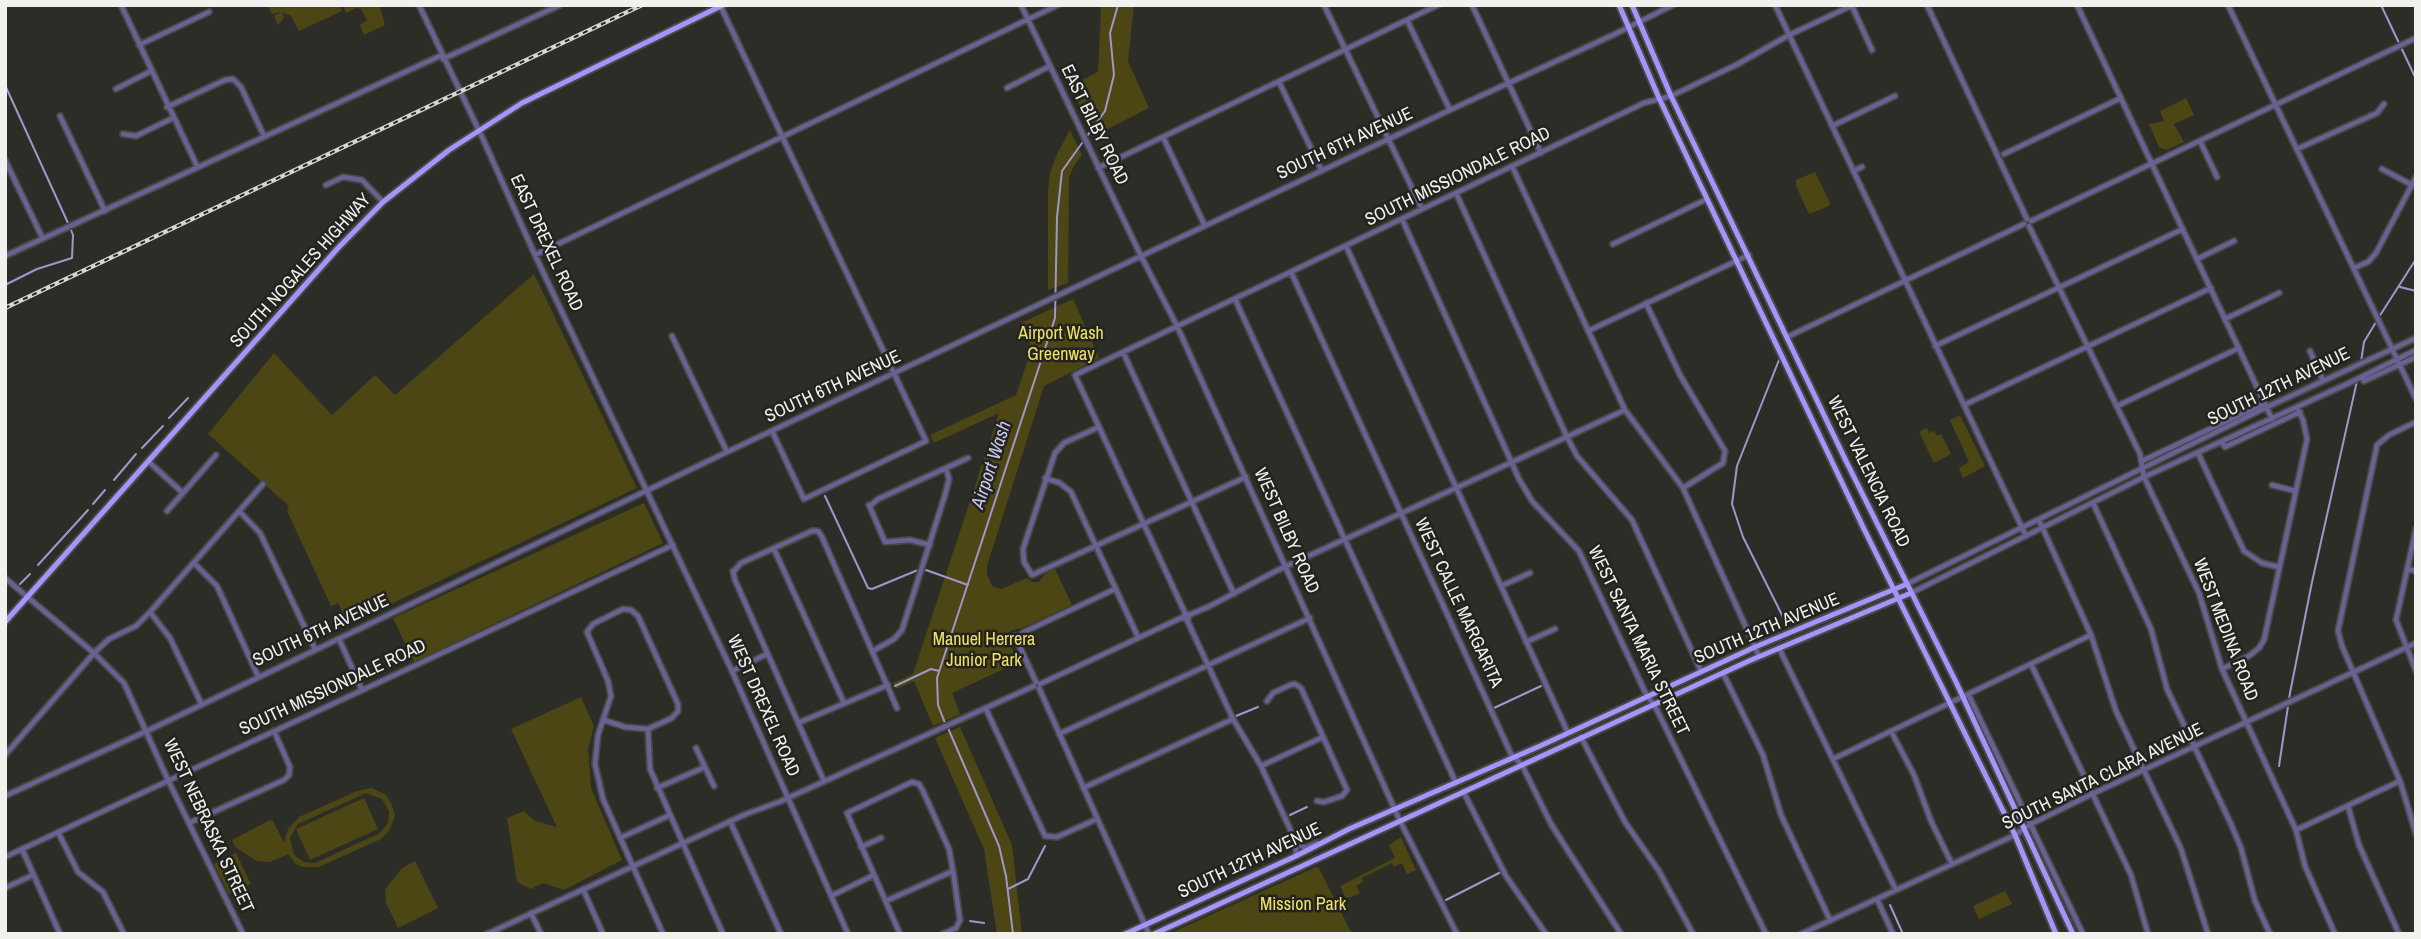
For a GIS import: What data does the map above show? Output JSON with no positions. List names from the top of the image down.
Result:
{
  "streets": {
    "main road": ["SOUTH NOGALES HIGHWAY", "SOUTH 12TH AVENUE", "WEST VALENCIA ROAD"],
    "street": [
      "EAST BILBY ROAD",
      "SOUTH 6TH AVENUE",
      "SOUTH MISSIONDALE ROAD",
      "EAST DREXEL ROAD",
      "WEST BILBY ROAD",
      "WEST CALLE MARGARITA",
      "WEST MEDINA ROAD",
      "WEST SANTA MARIA STREET",
      "WEST DREXEL ROAD",
      "SOUTH SANTA CLARA AVENUE",
      "WEST NEBRASKA STREET"
    ]
  },
  "crossings": [
    ["EAST BILBY ROAD", "SOUTH 6TH AVENUE"],
    ["EAST BILBY ROAD", "WEST BILBY ROAD"],
    ["SOUTH 6TH AVENUE", "EAST DREXEL ROAD"],
    ["SOUTH 6TH AVENUE", "WEST VALENCIA ROAD"],
    ["SOUTH 6TH AVENUE", "WEST BILBY ROAD"],
    ["SOUTH 6TH AVENUE", "WEST DREXEL ROAD"],
    ["SOUTH 6TH AVENUE", "WEST NEBRASKA STREET"],
    ["SOUTH MISSIONDALE ROAD", "WEST VALENCIA ROAD"],
    ["SOUTH MISSIONDALE ROAD", "WEST BILBY ROAD"],
    ["SOUTH MISSIONDALE ROAD", "WEST CALLE MARGARITA"],
    ["SOUTH MISSIONDALE ROAD", "WEST SANTA MARIA STREET"],
    ["SOUTH MISSIONDALE ROAD", "WEST DREXEL ROAD"],
    ["SOUTH MISSIONDALE ROAD", "WEST NEBRASKA STREET"],
    ["EAST DREXEL ROAD", "SOUTH NOGALES HIGHWAY"],
    ["EAST DREXEL ROAD", "WEST DREXEL ROAD"],
    ["SOUTH NOGALES HIGHWAY", "WEST NEBRASKA STREET"],
    ["SOUTH 12TH AVENUE", "WEST VALENCIA ROAD"],
    ["SOUTH 12TH AVENUE", "WEST BILBY ROAD"],
    ["SOUTH 12TH AVENUE", "WEST CALLE MARGARITA"],
    ["SOUTH 12TH AVENUE", "WEST MEDINA ROAD"],
    ["SOUTH 12TH AVENUE", "WEST SANTA MARIA STREET"],
    ["WEST VALENCIA ROAD", "SOUTH SANTA CLARA AVENUE"],
    ["WEST MEDINA ROAD", "SOUTH SANTA CLARA AVENUE"]
  ],
  "water": ["Airport Wash"],
  "parks": ["Airport Wash Greenway", "Manuel Herrera Junior Park", "Mission Park"]
}
